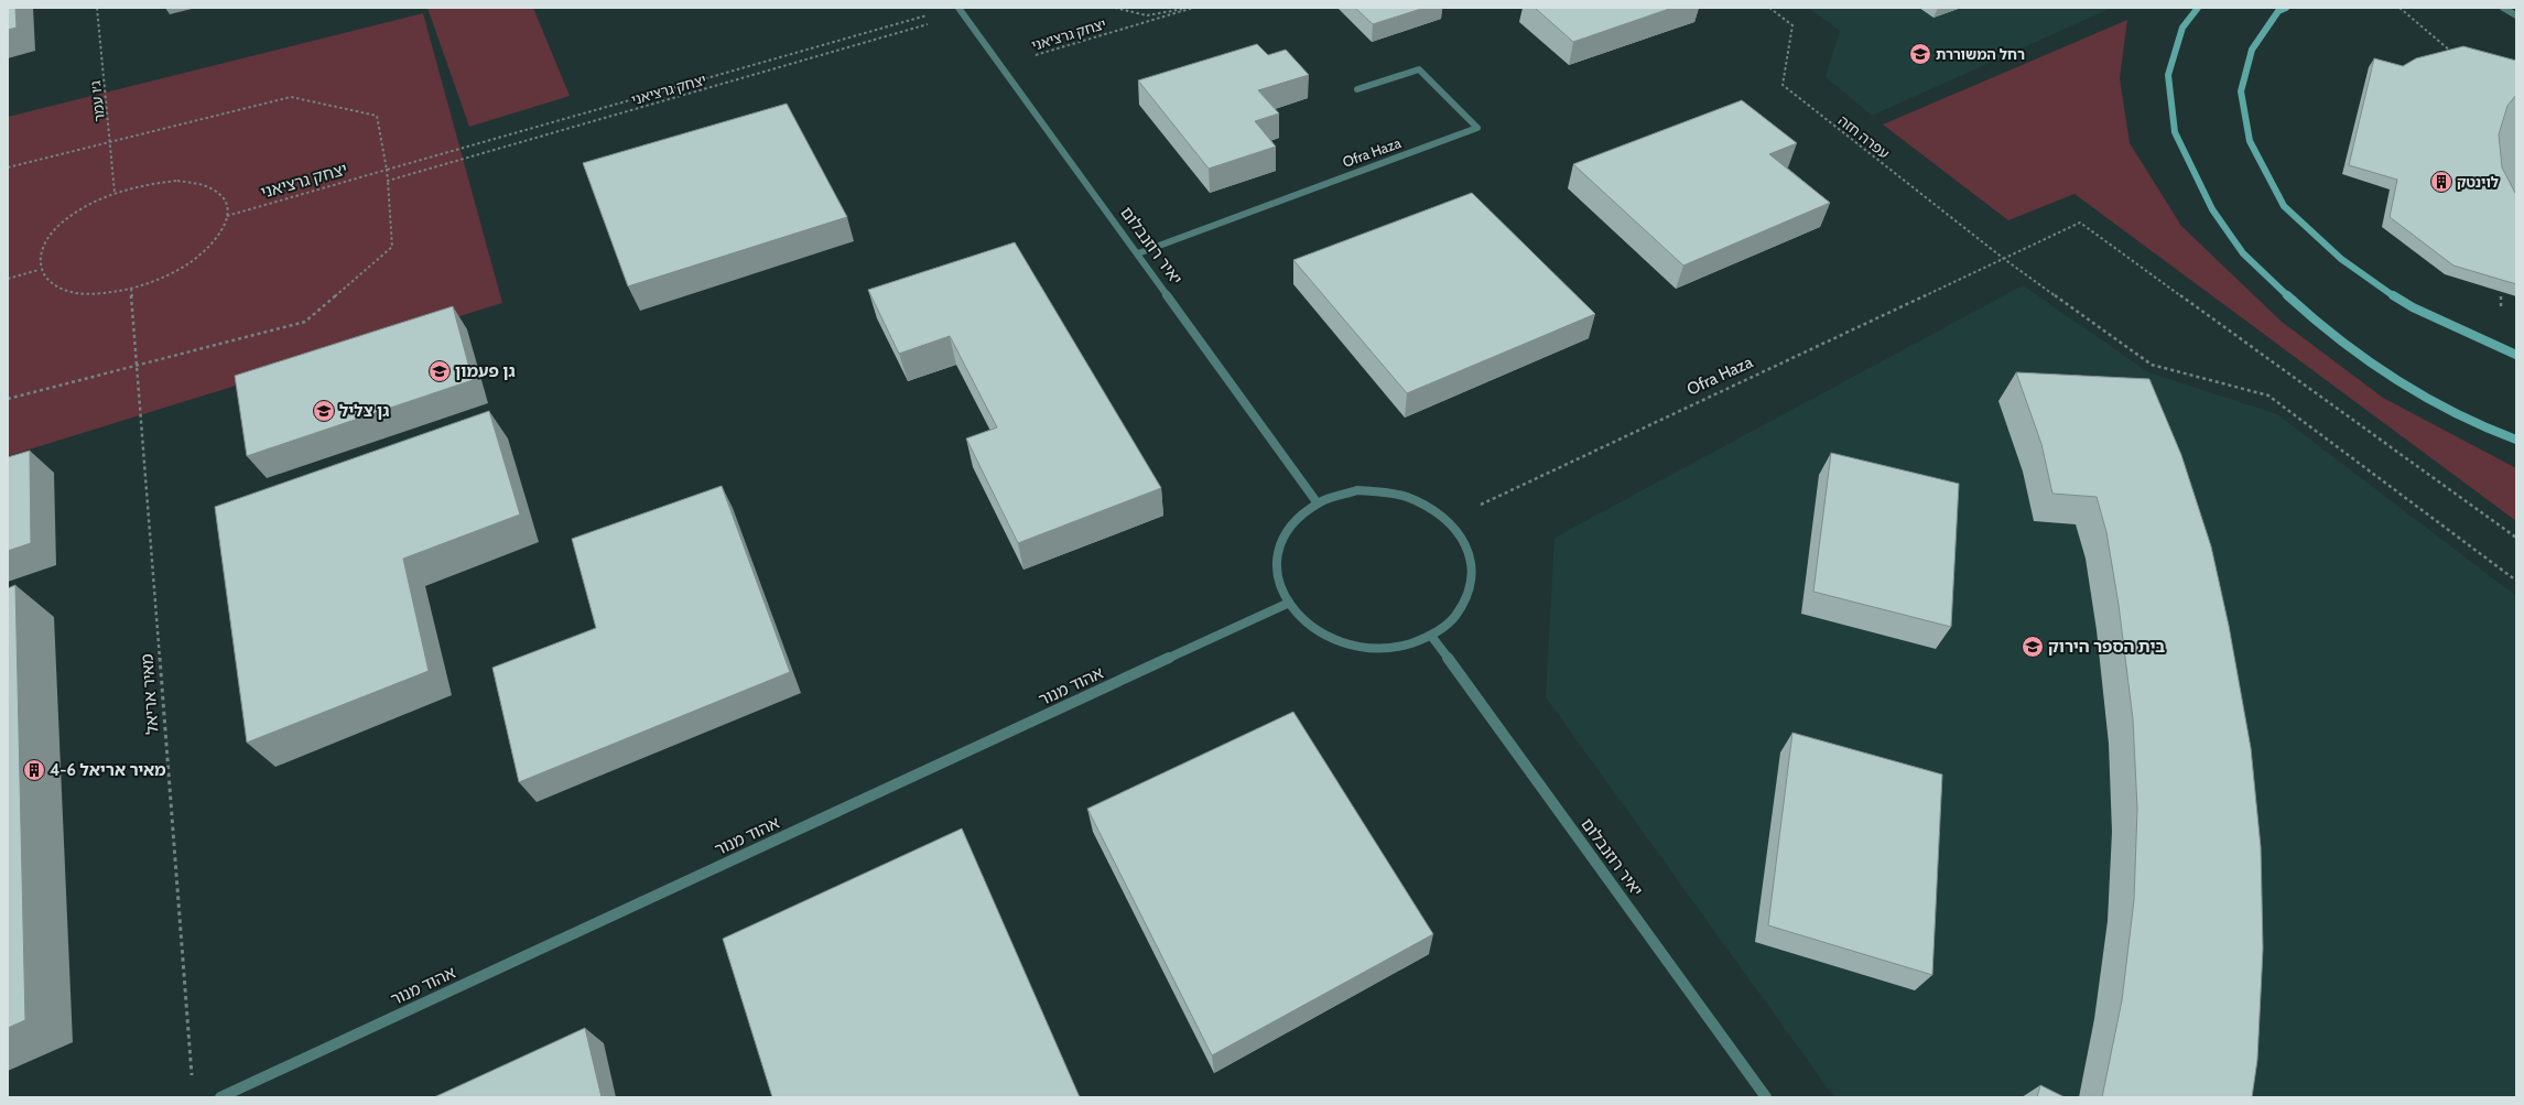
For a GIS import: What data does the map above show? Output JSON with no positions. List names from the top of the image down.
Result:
{
  "streets": {
    "street": ["Ofra Haza", "יאיר רוזנבלום", "אהוד מנור"],
    "path": [
      "יצחק גרציאני",
      "ג׳ו עמר",
      "עפרה חזה",
      "מאיר אריאל"
    ]
  },
  "crossings": [
    ["יצחק גרציאני", "יאיר רוזנבלום"],
    ["עפרה חזה", "Ofra Haza"],
    ["Ofra Haza", "יאיר רוזנבלום"]
  ],
  "places": {
    "school or university": [
      "רחל המשוררת",
      "גן פעמון",
      "גן צליל",
      "בית הספר הירוק"
    ],
    "building": ["לוינטק", "מאיר אריאל 4-6"]
  }
}
